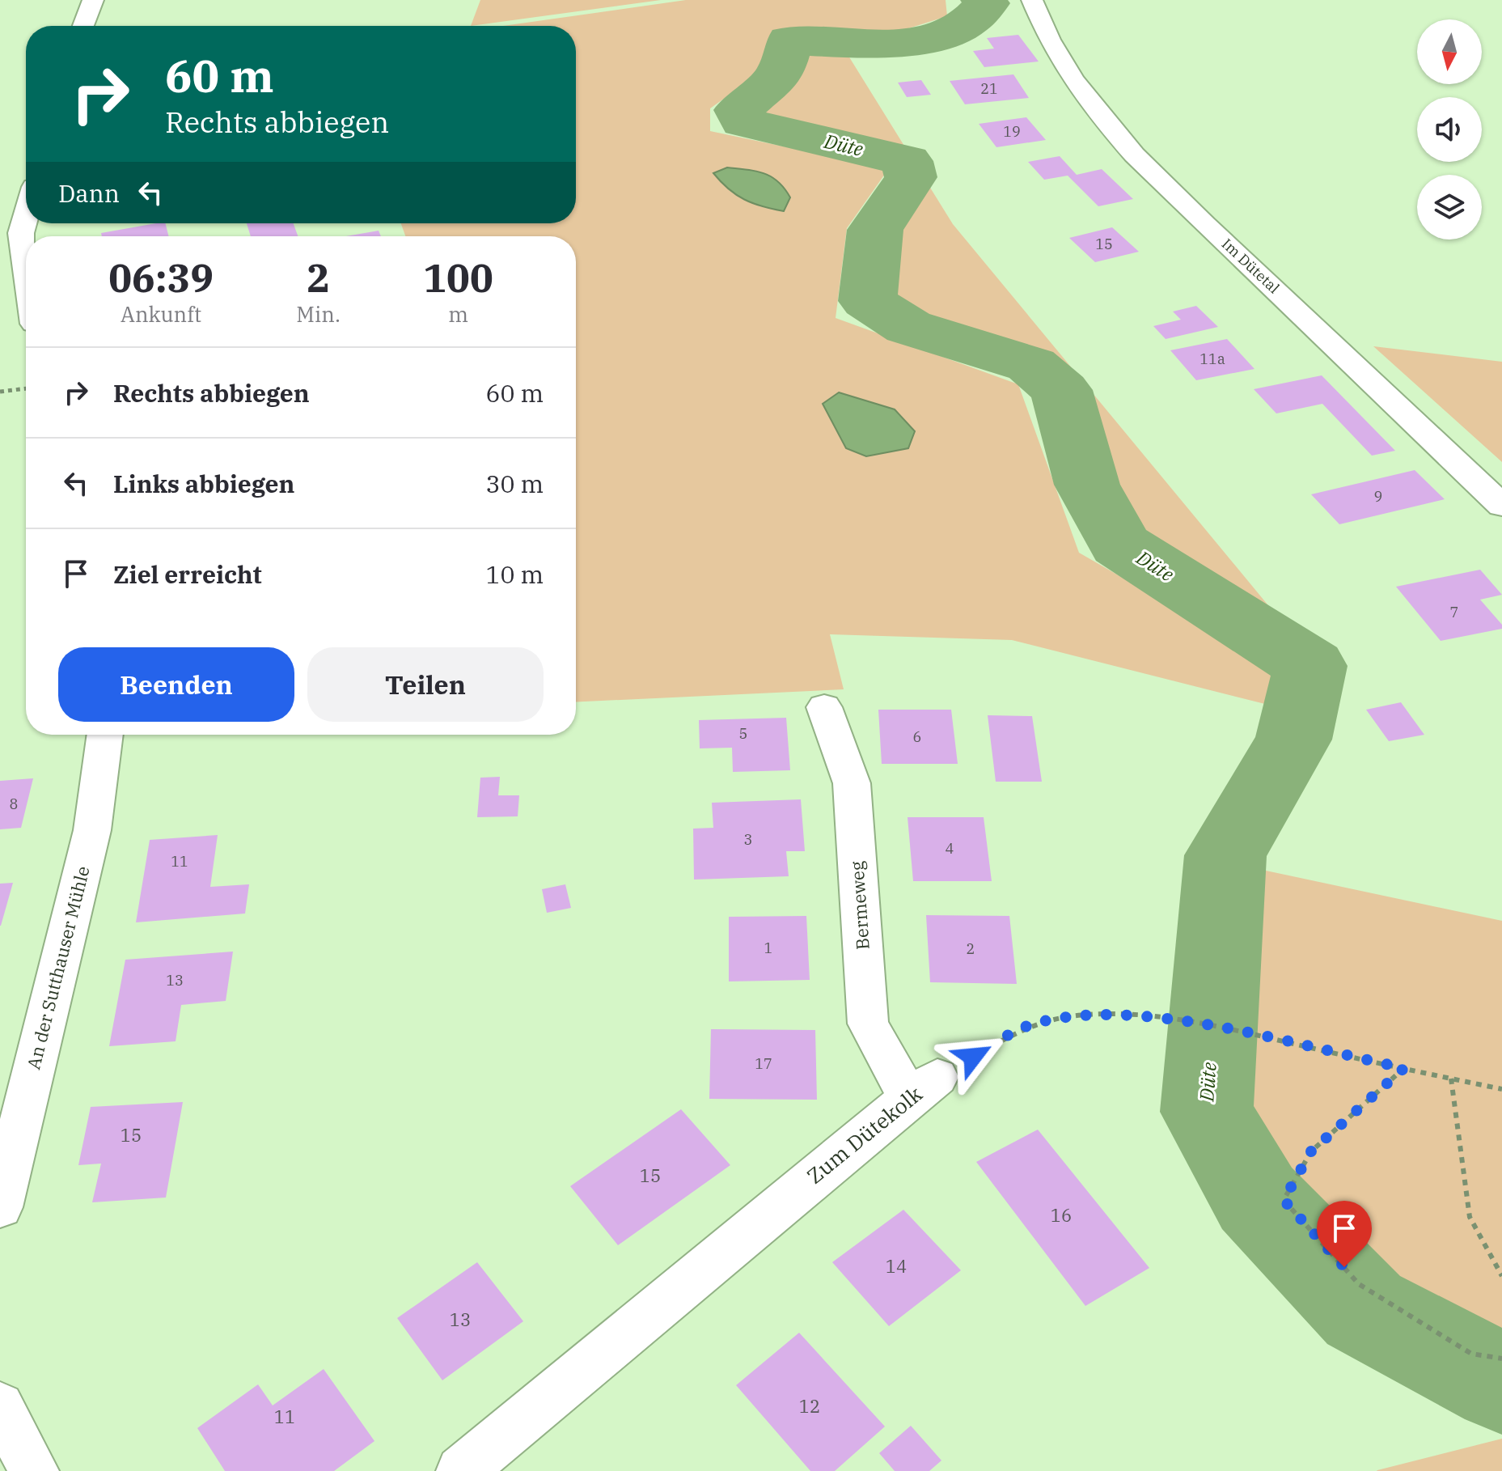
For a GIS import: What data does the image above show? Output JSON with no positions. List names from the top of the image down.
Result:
{
  "streets": {
    "street": [
      "Im Dütetal",
      "Bermeweg",
      "An der Sutthauser Mühle",
      "Zum Dütekolk"
    ]
  },
  "crossings": [
    ["Bermeweg", "Zum Dütekolk"]
  ],
  "water": ["Düte"],
  "house_numbers": [
    "21",
    "19",
    "15",
    "11a",
    "9",
    "7",
    "5",
    "6",
    "8",
    "3",
    "4",
    "11",
    "1",
    "2",
    "13",
    "17",
    "15",
    "15",
    "16",
    "14",
    "13",
    "12",
    "11"
  ],
  "north": "bottom",
  "page": {
    "turn": ["60 m", "Rechts abbiegen"],
    "then": "Dann",
    "eta": [
      "06:39",
      "Ankunft",
      "2",
      "Min.",
      "100",
      "m"
    ],
    "list": [
      {
        "name": "Rechts abbiegen",
        "value": "60 m"
      },
      {
        "name": "Links abbiegen",
        "value": "30 m"
      },
      {
        "name": "Ziel erreicht",
        "value": "10 m"
      }
    ],
    "buttons": ["Beenden", "Teilen"]
  }
}
